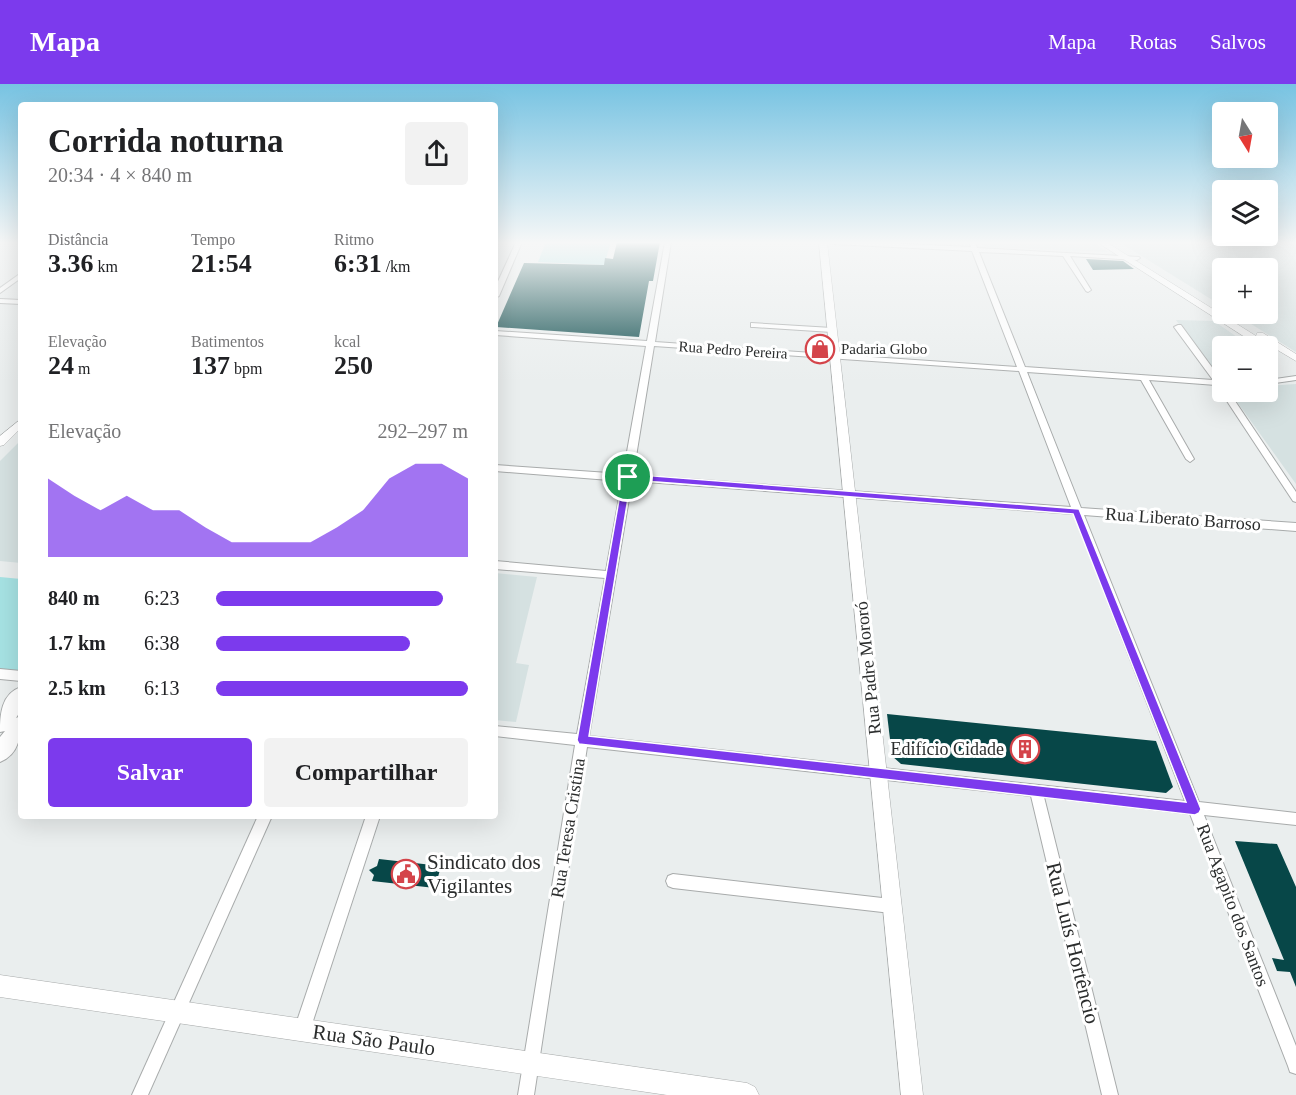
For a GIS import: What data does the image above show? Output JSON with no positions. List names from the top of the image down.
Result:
{
  "streets": {
    "main road": ["Rua São Paulo"],
    "street": [
      "Rua Pedro Pereira",
      "Rua Liberato Barroso",
      "Rua Padre Mororó",
      "Rua Teresa Cristina",
      "Rua Agapito dos Santos",
      "Rua Luís Hortêncio"
    ]
  },
  "crossings": [
    ["Rua Pedro Pereira", "Rua Padre Mororó"],
    ["Rua Pedro Pereira", "Rua Teresa Cristina"],
    ["Rua Pedro Pereira", "Rua Agapito dos Santos"],
    ["Rua Liberato Barroso", "Rua Padre Mororó"],
    ["Rua Liberato Barroso", "Rua Teresa Cristina"],
    ["Rua Liberato Barroso", "Rua Agapito dos Santos"],
    ["Rua Teresa Cristina", "Rua São Paulo"]
  ],
  "places": {
    "shop": ["Padaria Globo"],
    "building": ["Edifício Cidade"],
    "public building": ["Sindicato dos Vigilantes"]
  },
  "north": "bottom",
  "page": {
    "header": "Mapa",
    "nav": ["Mapa", "Rotas", "Salvos"],
    "map_buttons": ["+", "−"],
    "heading": ["Corrida noturna", "20:34 · 4 × 840 m"],
    "stats": [
      ["Distância", "3.36 km"],
      ["Tempo", "21:54"],
      ["Ritmo", "6:31 /km"],
      ["Elevação", "24 m"],
      ["Batimentos", "137 bpm"],
      ["kcal", "250"]
    ],
    "chart": ["Elevação", "292–297 m"],
    "list": [
      {
        "name": "840 m",
        "note": "6:23"
      },
      {
        "name": "1.7 km",
        "note": "6:38"
      },
      {
        "name": "2.5 km",
        "note": "6:13"
      }
    ],
    "buttons": ["Salvar", "Compartilhar"]
  }
}
